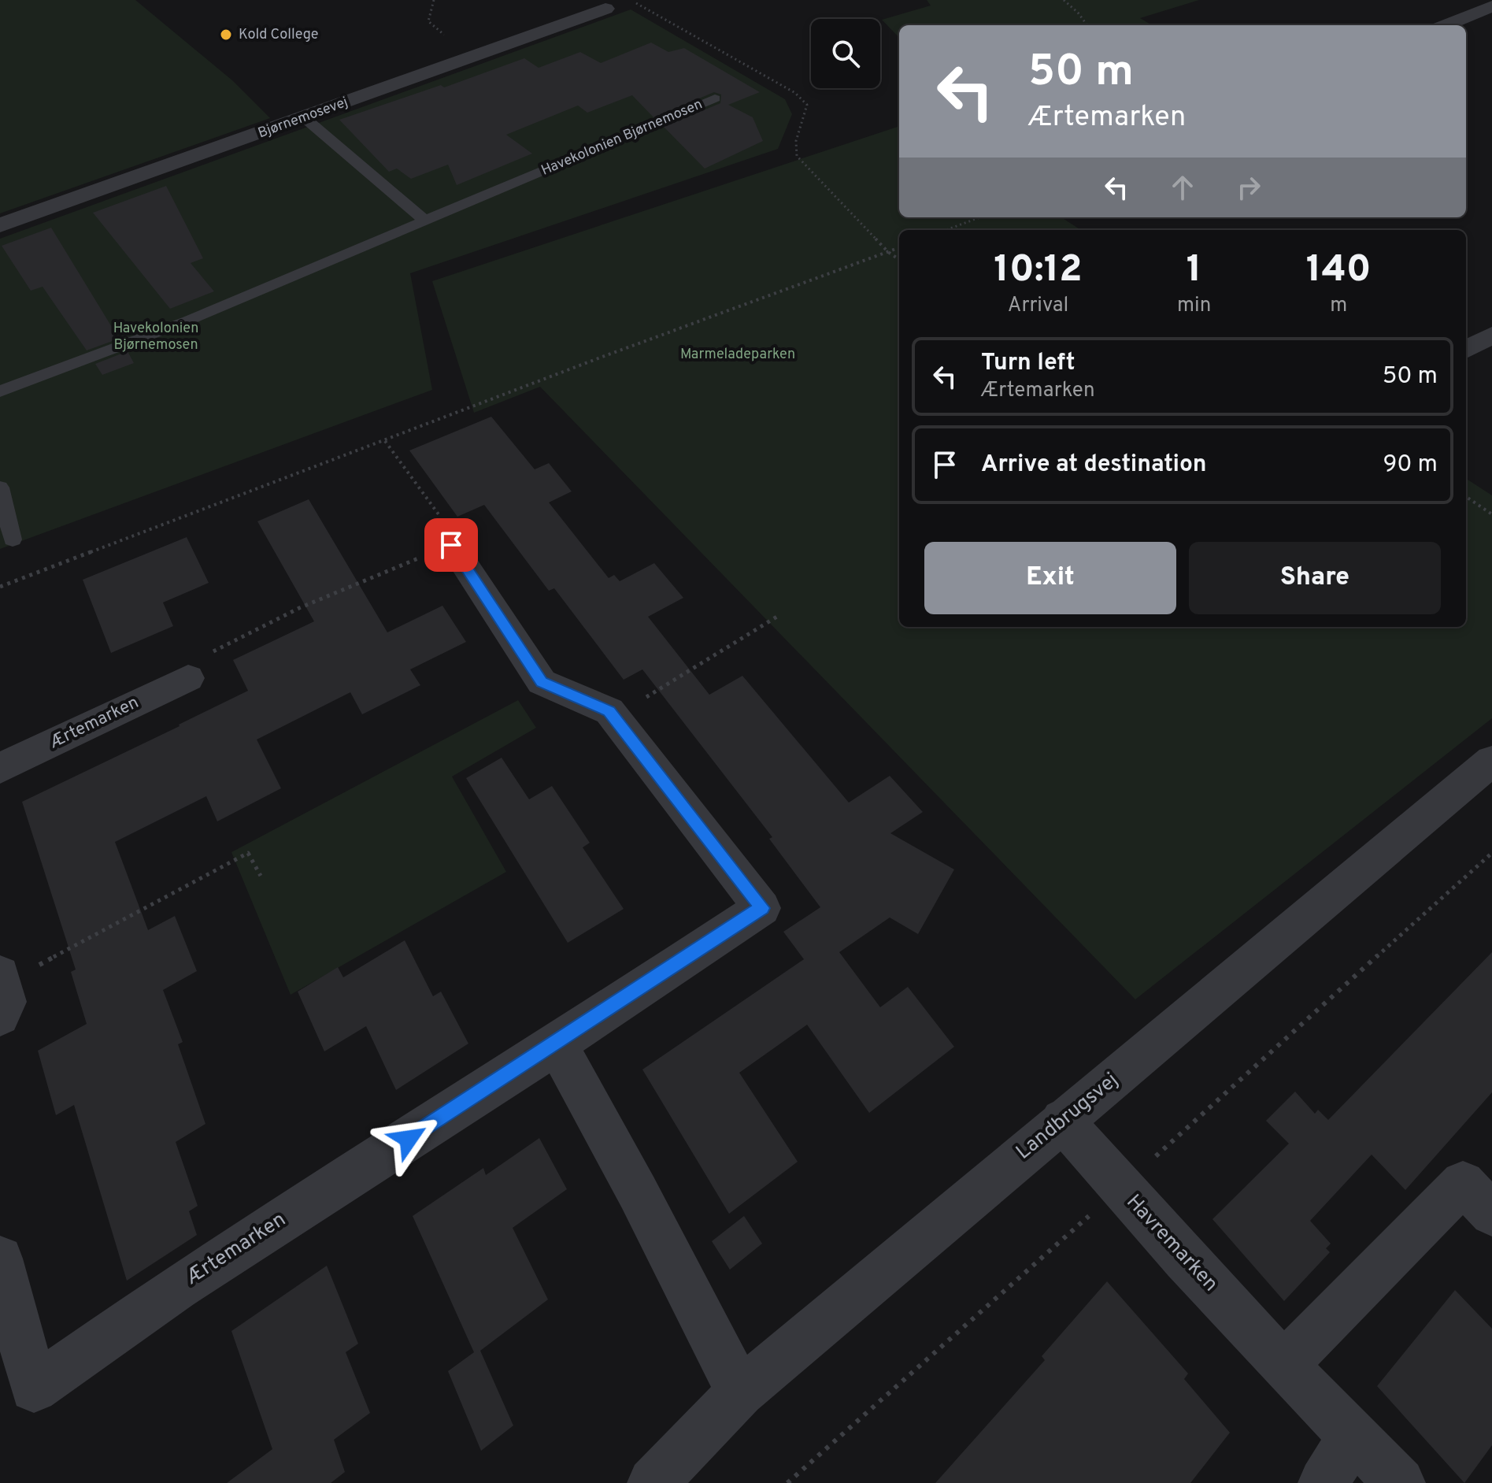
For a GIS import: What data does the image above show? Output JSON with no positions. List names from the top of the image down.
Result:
{
  "streets": {
    "street": [
      "Bjørnemosevej",
      "Ærtemarken",
      "Landbrugsvej",
      "Havremarken"
    ],
    "lane": ["Havekolonien Bjørnemosen"]
  },
  "crossings": [
    ["Landbrugsvej", "Havremarken"]
  ],
  "parks": ["Havekolonien Bjørnemosen", "Marmeladeparken"],
  "places": ["Kold College"],
  "page": {
    "turn": ["50 m", "Ærtemarken"],
    "eta": [
      "10:12",
      "Arrival",
      "1",
      "min",
      "140",
      "m"
    ],
    "list": [
      {
        "name": "Turn left",
        "note": "Ærtemarken",
        "value": "50 m"
      },
      {
        "name": "Arrive at destination",
        "value": "90 m"
      }
    ],
    "buttons": ["Exit", "Share"]
  }
}
